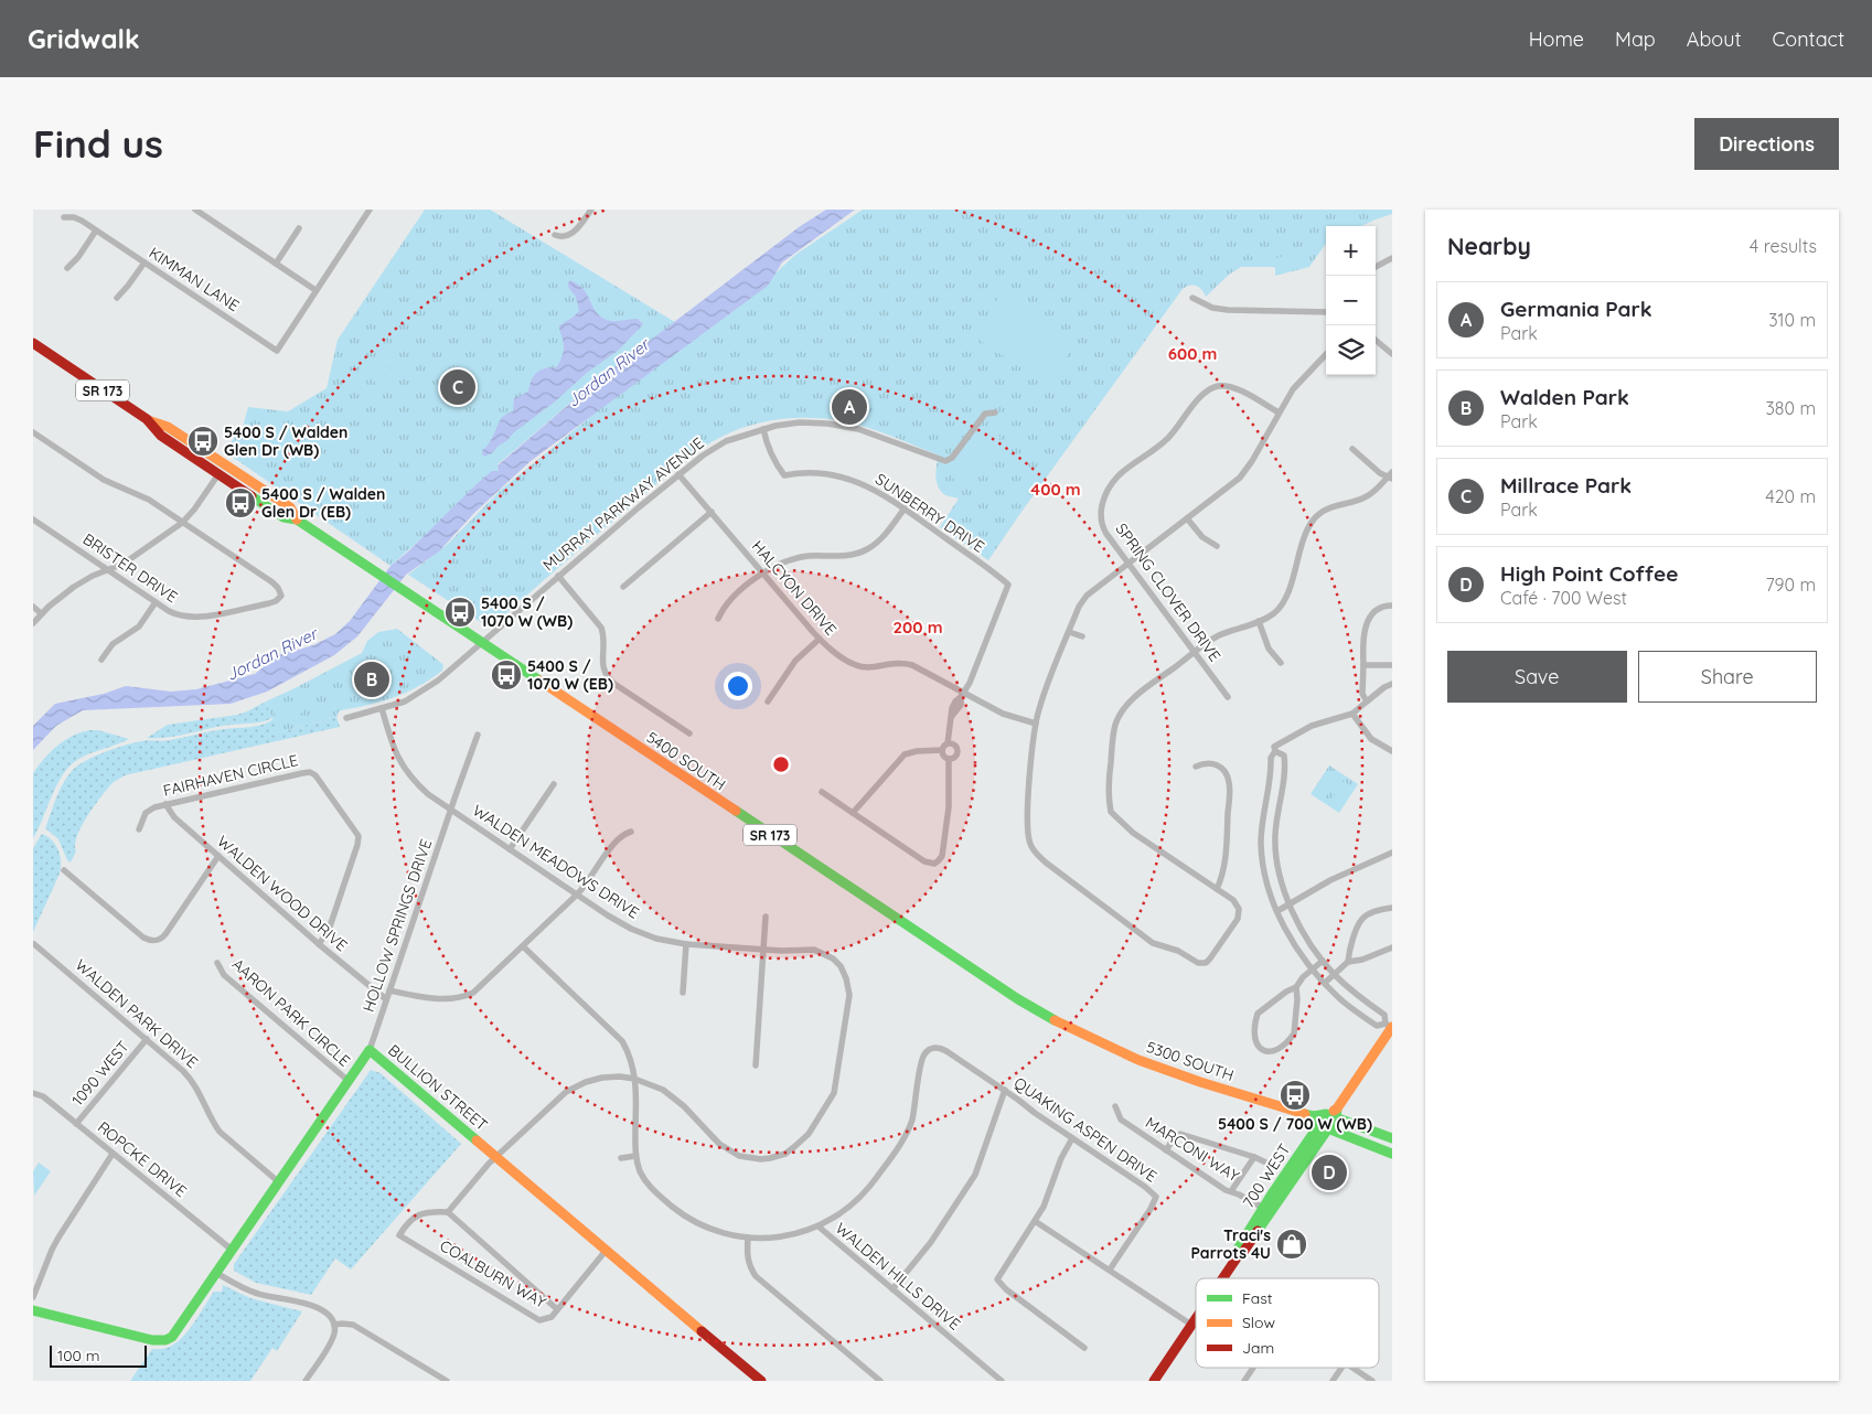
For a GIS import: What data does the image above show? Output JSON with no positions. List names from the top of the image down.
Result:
{
  "streets": {
    "main road": [
      "SR 173",
      "5400 SOUTH",
      "5300 SOUTH",
      "BULLION STREET",
      "700 WEST"
    ],
    "street": [
      "KIMMAN LANE",
      "MURRAY PARKWAY AVENUE",
      "SUNBERRY DRIVE",
      "BRISTER DRIVE",
      "HALCYON DRIVE",
      "SPRING CLOVER DRIVE",
      "FAIRHAVEN CIRCLE",
      "WALDEN MEADOWS DRIVE",
      "WALDEN WOOD DRIVE",
      "HOLLOW SPRINGS DRIVE",
      "AARON PARK CIRCLE",
      "WALDEN PARK DRIVE",
      "1090 WEST",
      "QUAKING ASPEN DRIVE",
      "MARCONI WAY",
      "ROPCKE DRIVE",
      "COALBURN WAY",
      "WALDEN HILLS DRIVE"
    ]
  },
  "crossings": [
    ["MURRAY PARKWAY AVENUE", "SUNBERRY DRIVE"],
    ["MURRAY PARKWAY AVENUE", "HALCYON DRIVE"],
    ["MURRAY PARKWAY AVENUE", "5400 SOUTH"],
    ["MURRAY PARKWAY AVENUE", "WALDEN MEADOWS DRIVE"],
    ["SUNBERRY DRIVE", "HALCYON DRIVE"],
    ["5400 SOUTH", "5300 SOUTH"],
    ["FAIRHAVEN CIRCLE", "WALDEN WOOD DRIVE"],
    ["WALDEN MEADOWS DRIVE", "HOLLOW SPRINGS DRIVE"],
    ["WALDEN MEADOWS DRIVE", "BULLION STREET"],
    ["WALDEN MEADOWS DRIVE", "COALBURN WAY"],
    ["WALDEN MEADOWS DRIVE", "WALDEN HILLS DRIVE"],
    ["WALDEN WOOD DRIVE", "HOLLOW SPRINGS DRIVE"],
    ["HOLLOW SPRINGS DRIVE", "BULLION STREET"],
    ["AARON PARK CIRCLE", "BULLION STREET"],
    ["WALDEN PARK DRIVE", "1090 WEST"],
    ["WALDEN PARK DRIVE", "BULLION STREET"],
    ["5300 SOUTH", "700 WEST"],
    ["1090 WEST", "ROPCKE DRIVE"],
    ["BULLION STREET", "ROPCKE DRIVE"],
    ["BULLION STREET", "COALBURN WAY"],
    ["QUAKING ASPEN DRIVE", "WALDEN HILLS DRIVE"],
    ["MARCONI WAY", "700 WEST"]
  ],
  "water": ["Jordan River"],
  "places": {
    "bus stop": [
      "5400 S / Walden Glen Dr (WB)",
      "5400 S / Walden Glen Dr (EB)",
      "5400 S / 1070 W (WB)",
      "5400 S / 1070 W (EB)",
      "5400 S / 700 W (WB)"
    ],
    "shop": ["Traci's Parrots 4U"]
  },
  "legend": ["Fast", "Slow", "Jam"],
  "scale_bar": "100 m",
  "page": {
    "header": "Gridwalk",
    "nav": [
      "Home",
      "Map",
      "About",
      "Contact"
    ],
    "buttons": [
      "Directions",
      ["Save", "Share"]
    ],
    "title": "Find us",
    "heading": ["Nearby", "4 results"],
    "map_buttons": ["+", "−"],
    "list": [
      {
        "mark": "A",
        "name": "Germania Park",
        "note": "Park",
        "value": "310 m"
      },
      {
        "mark": "B",
        "name": "Walden Park",
        "note": "Park",
        "value": "380 m"
      },
      {
        "mark": "C",
        "name": "Millrace Park",
        "note": "Park",
        "value": "420 m"
      },
      {
        "mark": "D",
        "name": "High Point Coffee",
        "note": "Café · 700 West",
        "value": "790 m"
      }
    ],
    "pins": [
      "C",
      "A",
      "B",
      "D"
    ],
    "scale": "100 m"
  },
  "rings": ["600 m", "400 m", "200 m"]
}
